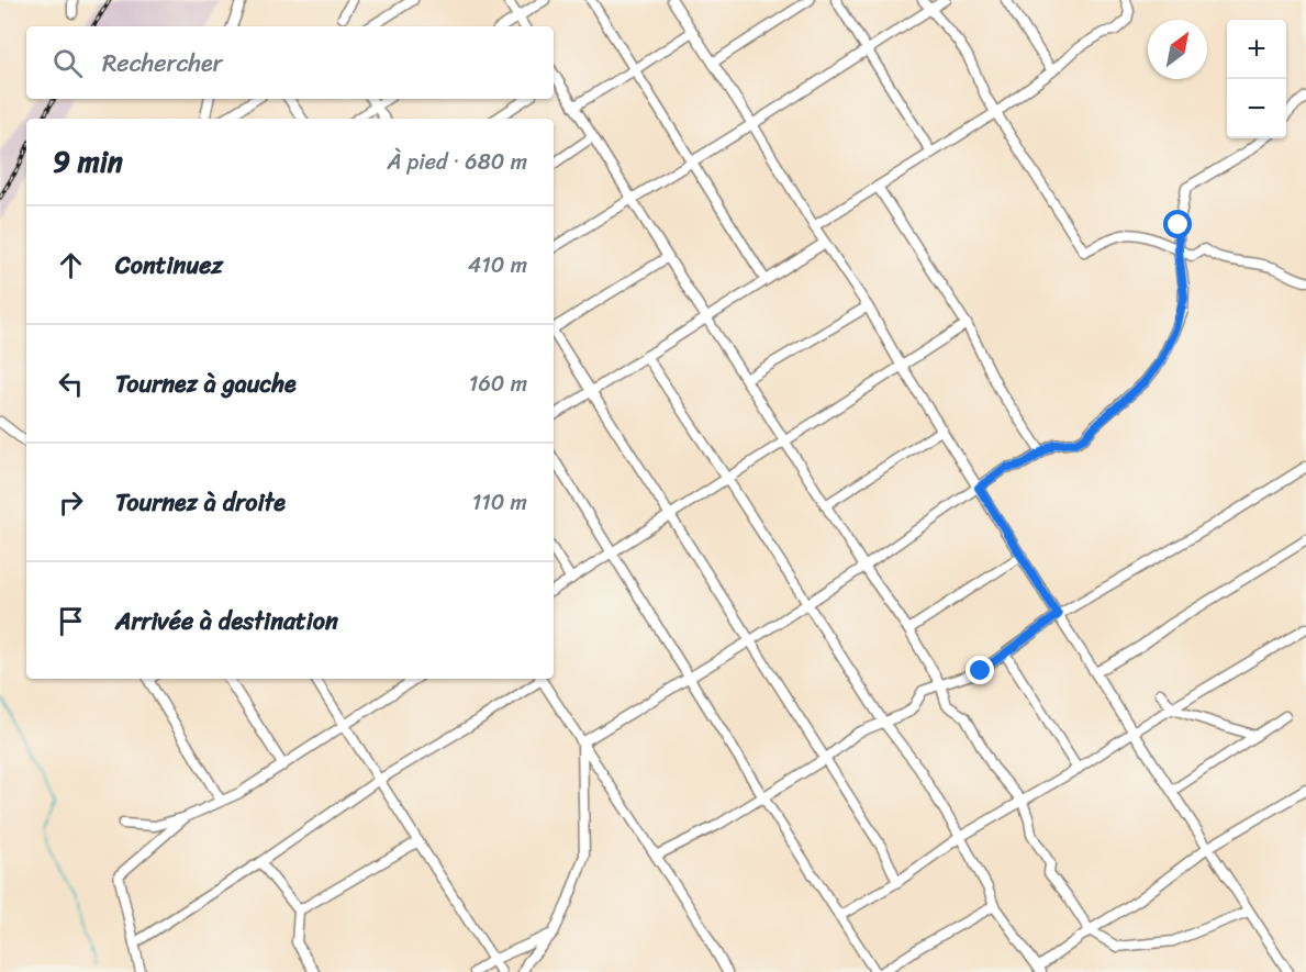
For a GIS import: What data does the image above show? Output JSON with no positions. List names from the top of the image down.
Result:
{
  "north": "top right",
  "page": {
    "map_buttons": ["+", "−"],
    "search": "Rechercher",
    "heading": ["9 min", "À pied · 680 m"],
    "list": [
      ["Continuez", "410 m"],
      ["Tournez à gauche", "160 m"],
      ["Tournez à droite", "110 m"],
      "Arrivée à destination"
    ]
  }
}
